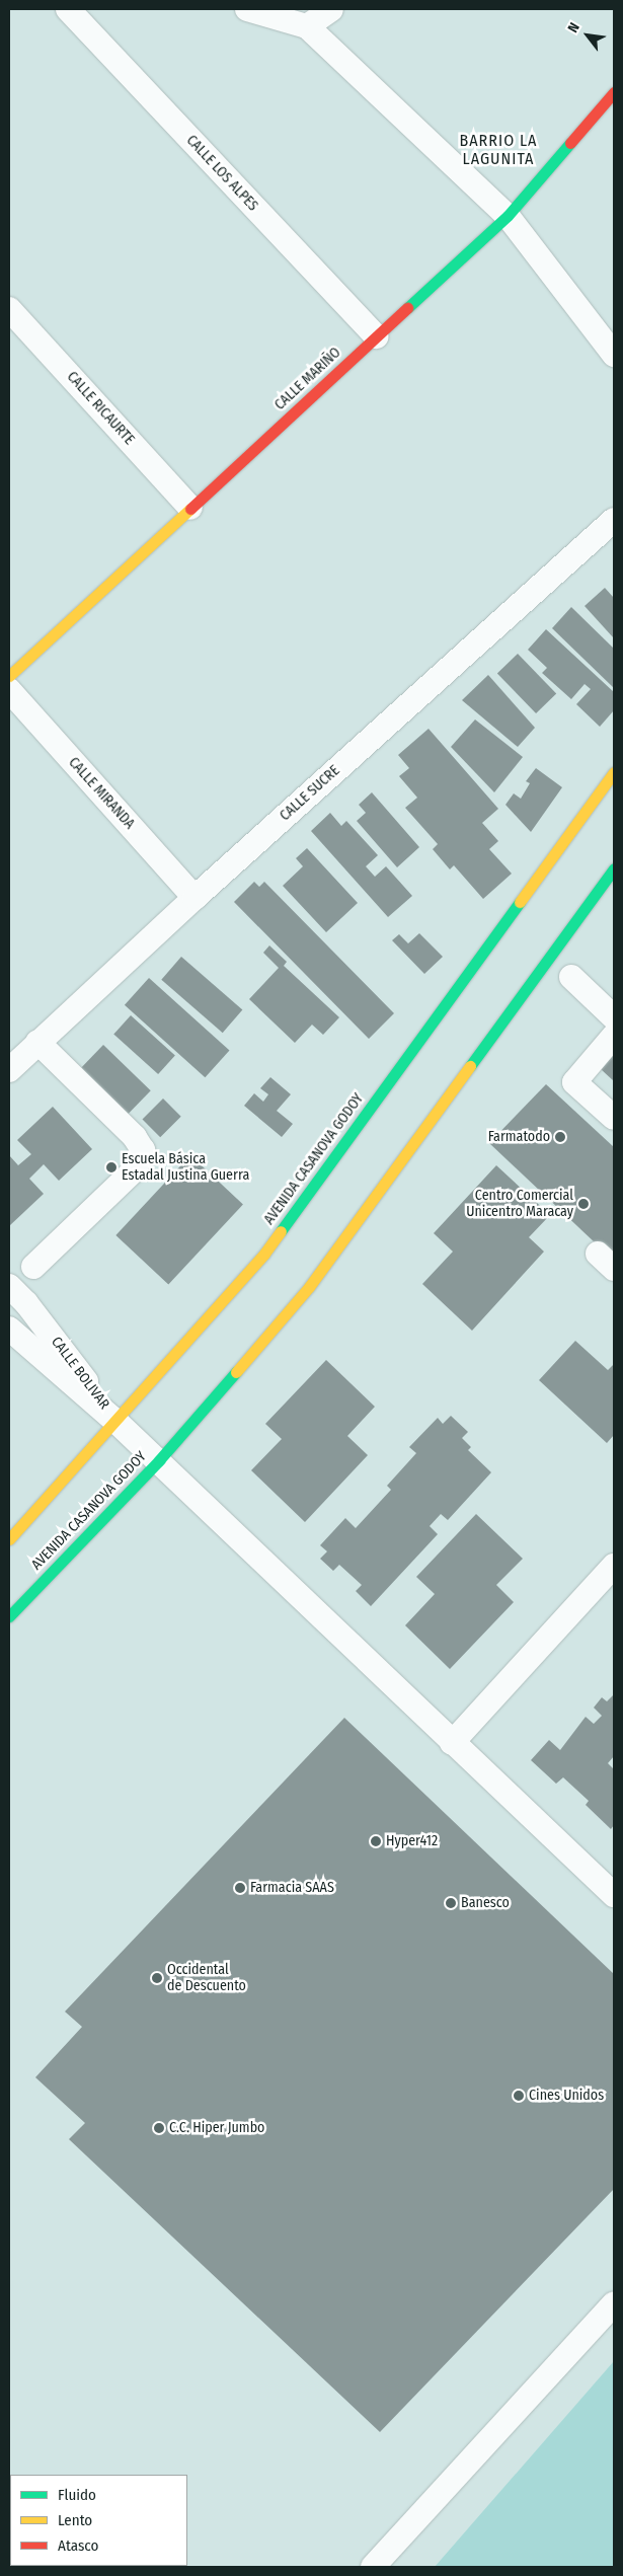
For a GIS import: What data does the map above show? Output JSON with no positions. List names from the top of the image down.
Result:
{
  "streets": {
    "street": [
      "CALLE LOS ALPES",
      "CALLE MARIÑO",
      "CALLE RICAURTE",
      "CALLE MIRANDA",
      "CALLE SUCRE",
      "AVENIDA CASANOVA GODOY",
      "CALLE BOLIVAR"
    ]
  },
  "crossings": [
    ["CALLE LOS ALPES", "CALLE MARIÑO"],
    ["CALLE MARIÑO", "CALLE RICAURTE"],
    ["CALLE MIRANDA", "CALLE SUCRE"],
    ["AVENIDA CASANOVA GODOY", "CALLE BOLIVAR"]
  ],
  "districts": ["BARRIO LA LAGUNITA"],
  "places": [
    "Farmatodo",
    "Escuela Básica Estadal Justina Guerra",
    "Centro Comercial Unicentro Maracay",
    "Hyper412",
    "Farmacia SAAS",
    "Banesco",
    "Occidental de Descuento",
    "Cines Unidos",
    "C.C. Hiper Jumbo"
  ],
  "legend": ["Fluido", "Lento", "Atasco"],
  "north": "top left"
}
